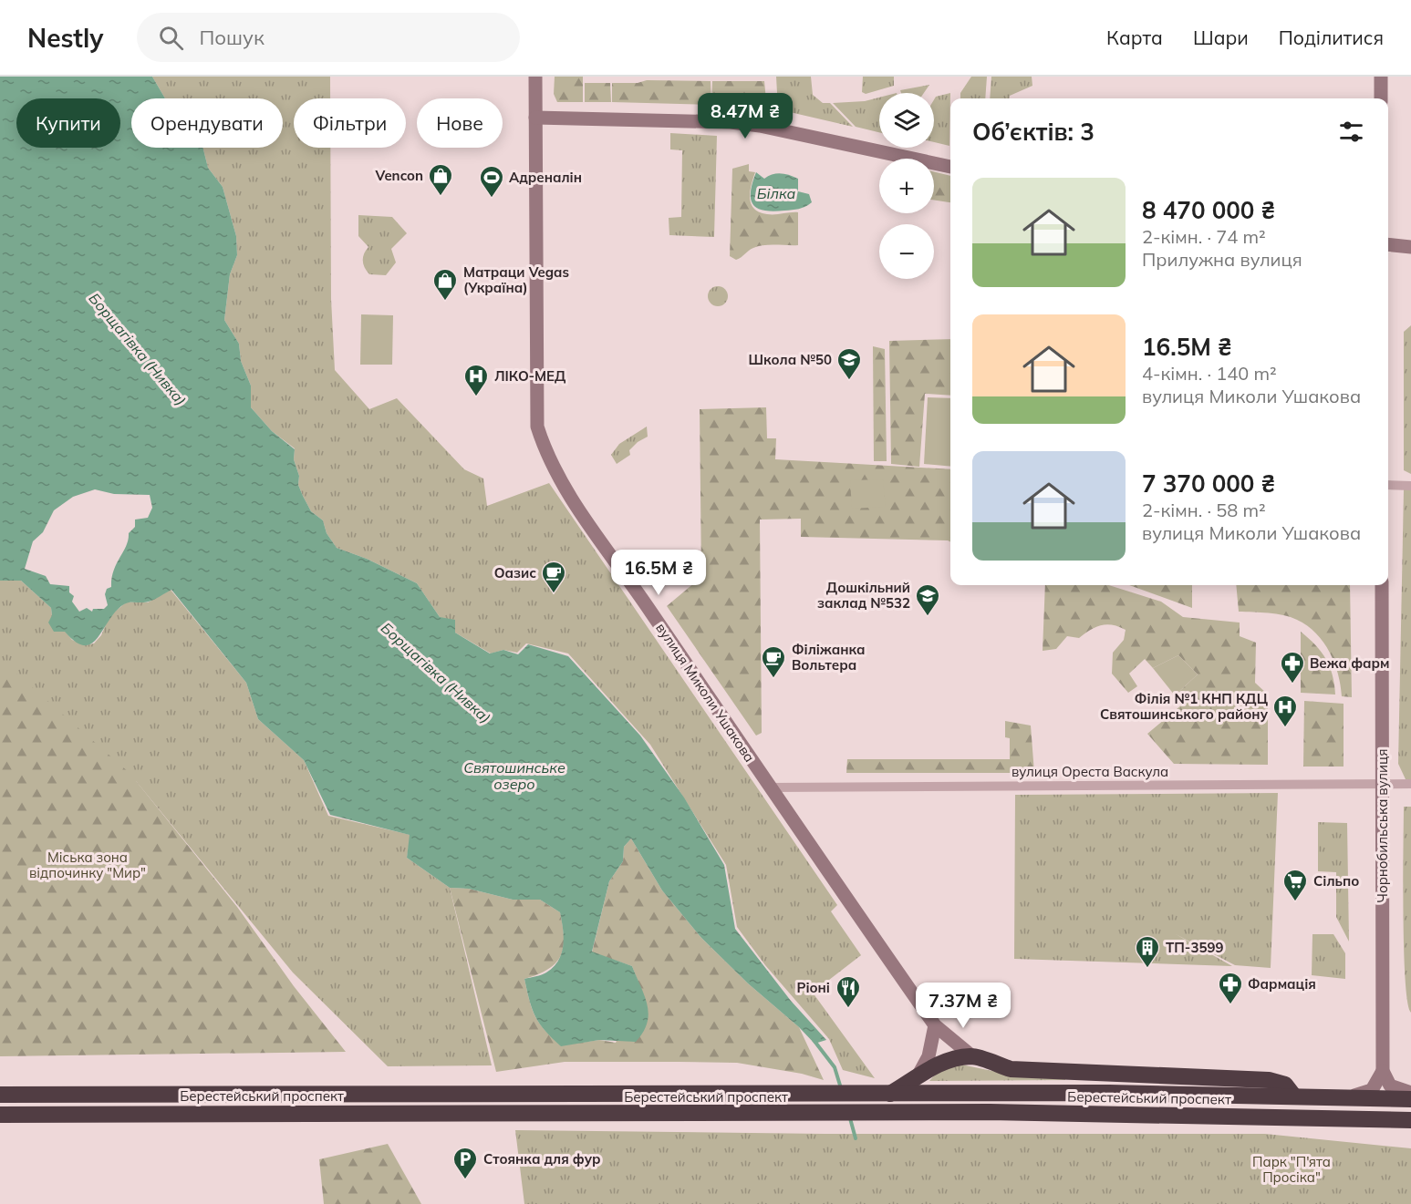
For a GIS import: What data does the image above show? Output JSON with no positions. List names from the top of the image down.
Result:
{
  "streets": {
    "highway": ["Берестейський проспект"],
    "street": ["вулиця Миколи Ушакова", "вулиця Ореста Васкула", "Чорнобильська вулиця"]
  },
  "crossings": [
    ["вулиця Миколи Ушакова", "вулиця Ореста Васкула"],
    ["вулиця Ореста Васкула", "Чорнобильська вулиця"]
  ],
  "water": ["Білка", "Борщагівка (Нивка)", "Святошинське озеро"],
  "parks": ["Міська зона відпочинку \"Мир\"", "Парк \"П'ята Просіка\""],
  "places": {
    "shop": ["Vencon", "Матраци Vegas (Україна)"],
    "sports": ["Адреналін"],
    "school or university": ["Школа №50", "Дошкільний заклад №532"],
    "hospital": ["ЛІКО-МЕД", "Філія №1 КНП КДЦ Святошинського району"],
    "cafe": ["Оазис", "Філіжанка Вольтера"],
    "pharmacy": ["Вежа фарм", "Фармація"],
    "supermarket": ["Сільпо"],
    "building": ["ТП-3599"],
    "restaurant": ["Ріоні"],
    "parking": ["Стоянка для фур"]
  },
  "page": {
    "header": "Nestly",
    "search": "Пошук",
    "nav": ["Карта", "Шари", "Поділитися"],
    "map_buttons": ["+", "−"],
    "price": ["8.47M ₴", "16.5M ₴", "7.37M ₴"],
    "chip": [
      "Купити",
      "Орендувати",
      "Фільтри",
      "Нове"
    ],
    "heading": "Об’єктів: 3",
    "list": [
      {
        "name": "8 470 000 ₴",
        "note": "2-кімн. · 74 m² · Прилужна вулиця"
      },
      {
        "name": "16.5M ₴",
        "note": "4-кімн. · 140 m² · вулиця Миколи Ушакова"
      },
      {
        "name": "7 370 000 ₴",
        "note": "2-кімн. · 58 m² · вулиця Миколи Ушакова"
      }
    ]
  }
}
